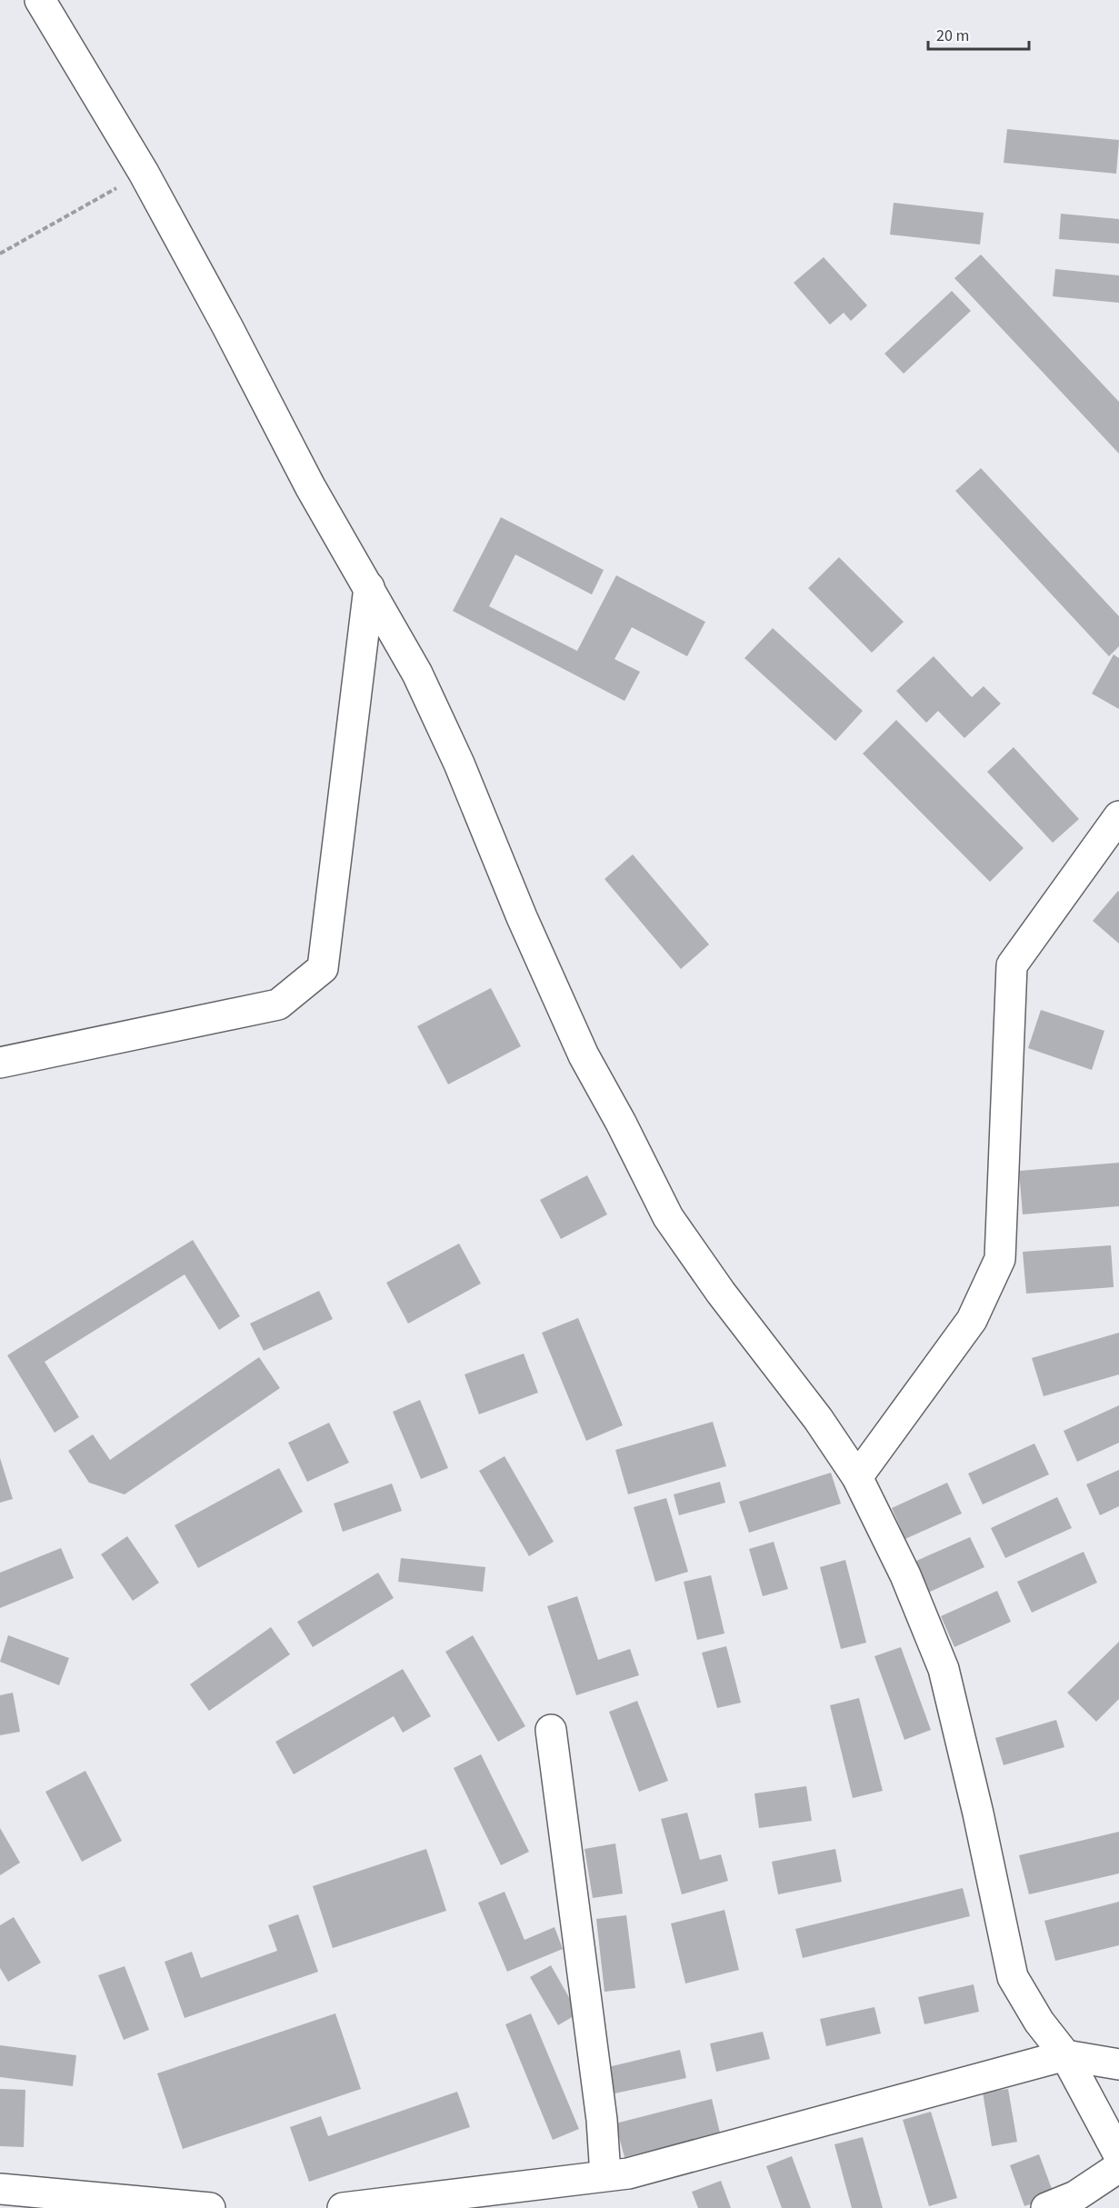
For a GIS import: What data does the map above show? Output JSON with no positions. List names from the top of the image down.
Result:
{
  "scale_bar": "20 m"
}
